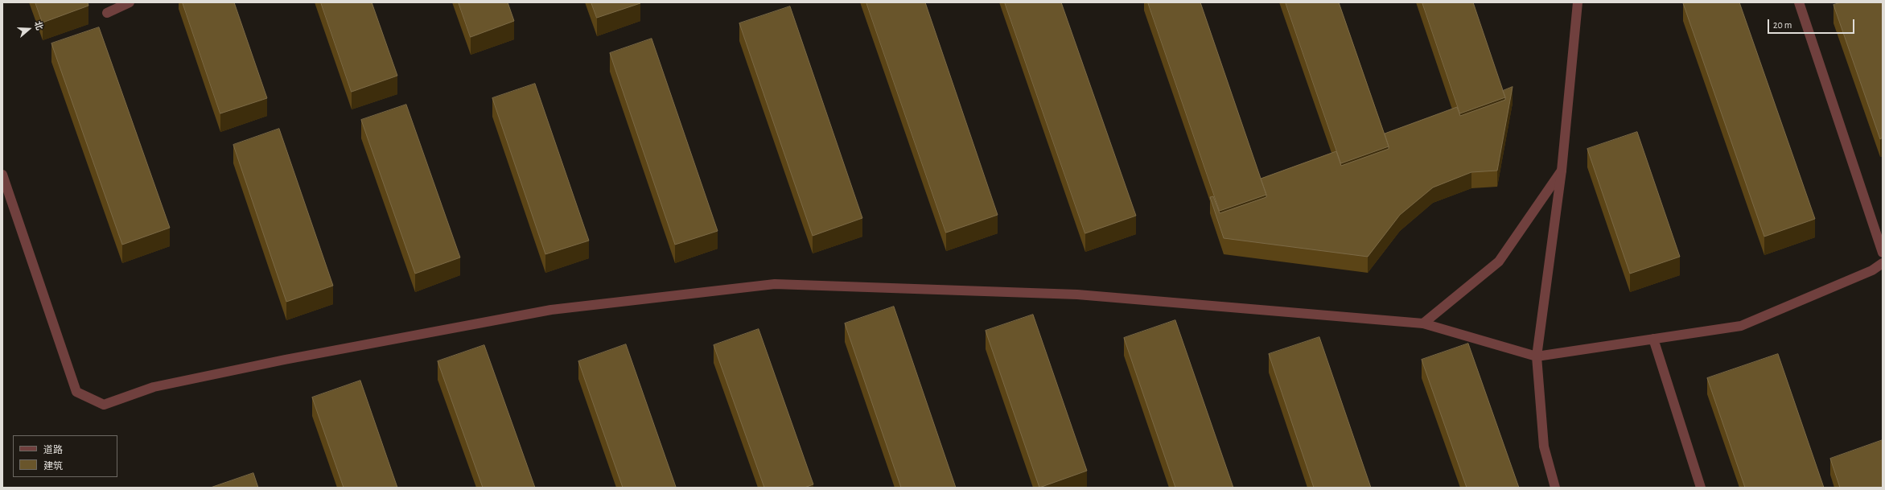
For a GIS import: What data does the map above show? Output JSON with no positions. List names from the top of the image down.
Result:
{
  "legend": ["道路", "建筑"],
  "scale_bar": "20 m",
  "north": "right"
}
